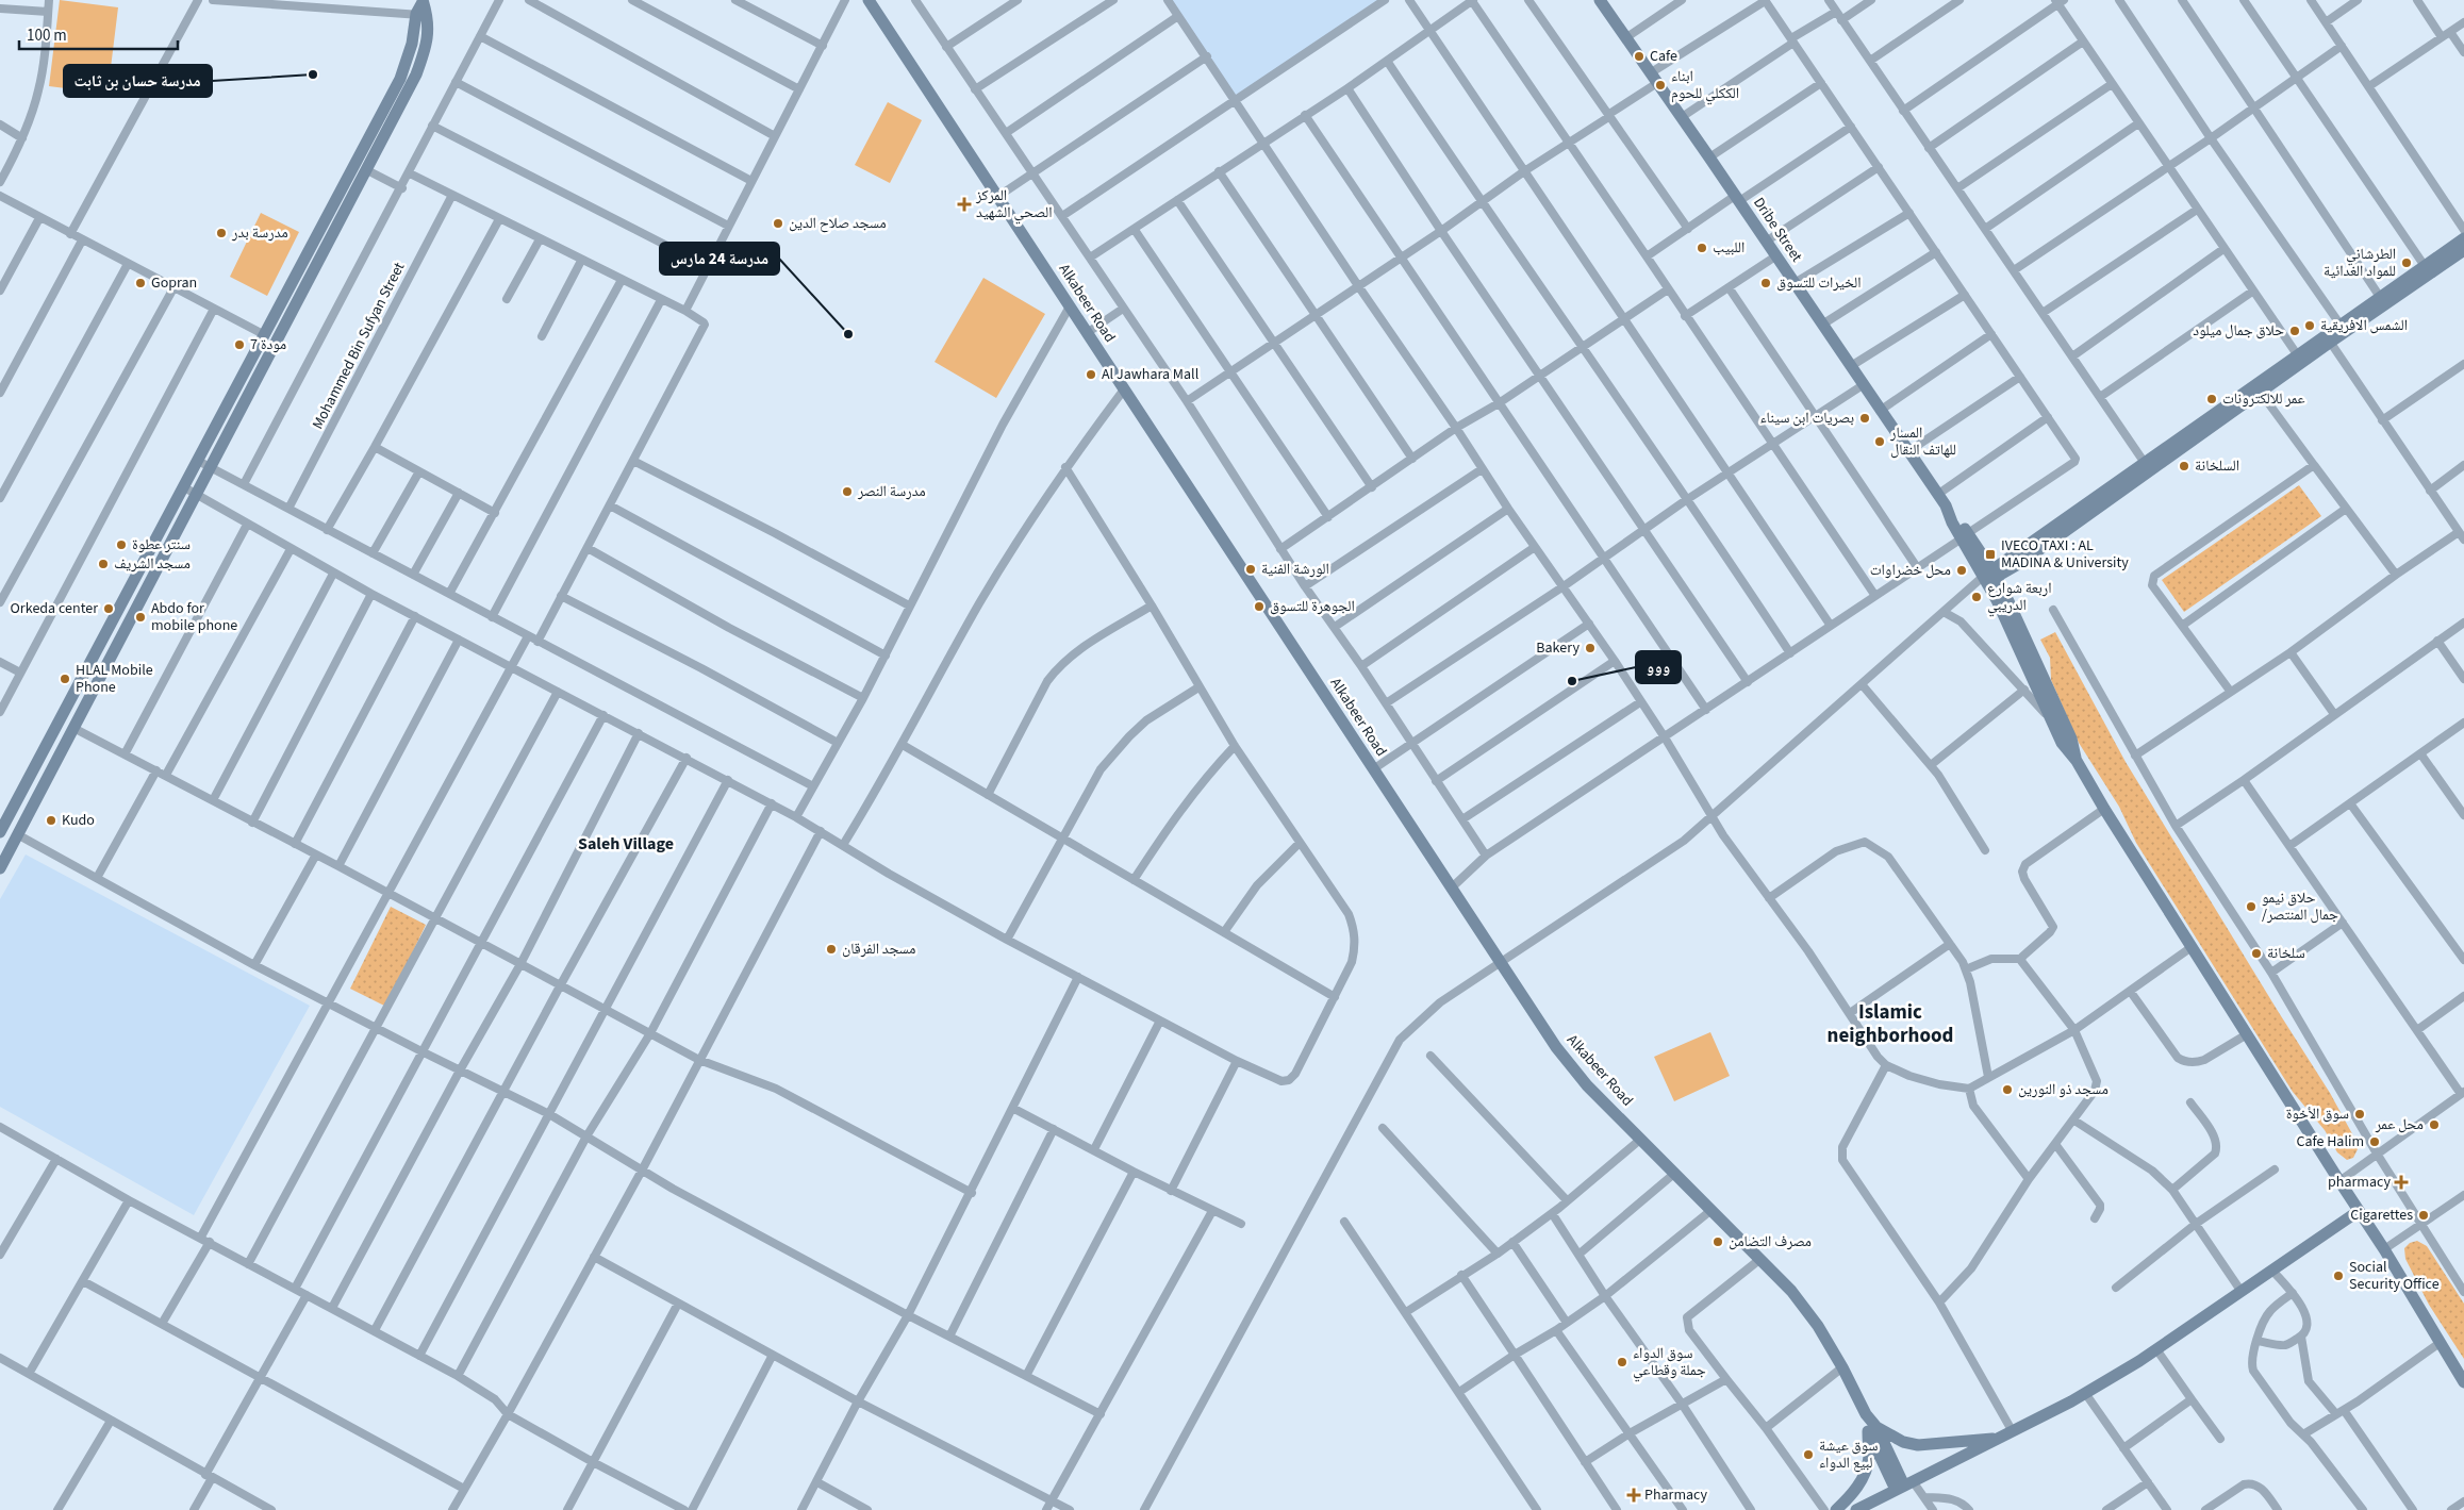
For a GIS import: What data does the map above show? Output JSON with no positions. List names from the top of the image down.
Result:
{
  "streets": {
    "street": ["Dribe Street", "Alkabeer Road", "Mohammed Bin Sufyan Street"]
  },
  "districts": ["Saleh Village", "Islamic neighborhood"],
  "places": {
    "other": [
      "Cafe",
      "مدرسة حسان بن ثابت",
      "ابناء الككلي للحوم",
      "مسجد صلاح الدين",
      "مدرسة بدر",
      "اللبيب",
      "الطرشاني للمواد الغدائية",
      "Gopran",
      "الخيرات للتسوق",
      "الشمس الافريقية",
      "حلاق جمال ميلود",
      "مدرسة 24 مارس",
      "مودة 7",
      "Al Jawhara Mall",
      "عمر للالكترونات",
      "بصريات ابن سيناء",
      "المسار للهاتف النقال",
      "السلخانة",
      "مدرسة النصر",
      "سنتر عطوة",
      "مسجد الشريف",
      "الورشة الفنية",
      "محل خضراوات",
      "اربعة شوارع الدريبي",
      "الجوهرة للتسوق",
      "Orkeda center",
      "Abdo for mobile phone",
      "Bakery",
      "HLAL Mobile Phone",
      "ووو",
      "Kudo",
      "حلاق نيمو /جمال المنتصر",
      "مسجد الفرقان",
      "سلخانة",
      "مسجد ذو النورين",
      "سوق الأخوة",
      "محل عمر",
      "Cafe Halim",
      "Cigarettes",
      "مصرف التضامن",
      "Social Security Office",
      "سوق الدواء جملة وقطاعي",
      "سوق عيشة لبيع الدواء"
    ],
    "health": ["المركز الصحي الشهيد", "pharmacy", "Pharmacy"],
    "transit": ["IVECO TAXI : AL MADINA & University"]
  },
  "scale_bar": "100 m"
}
